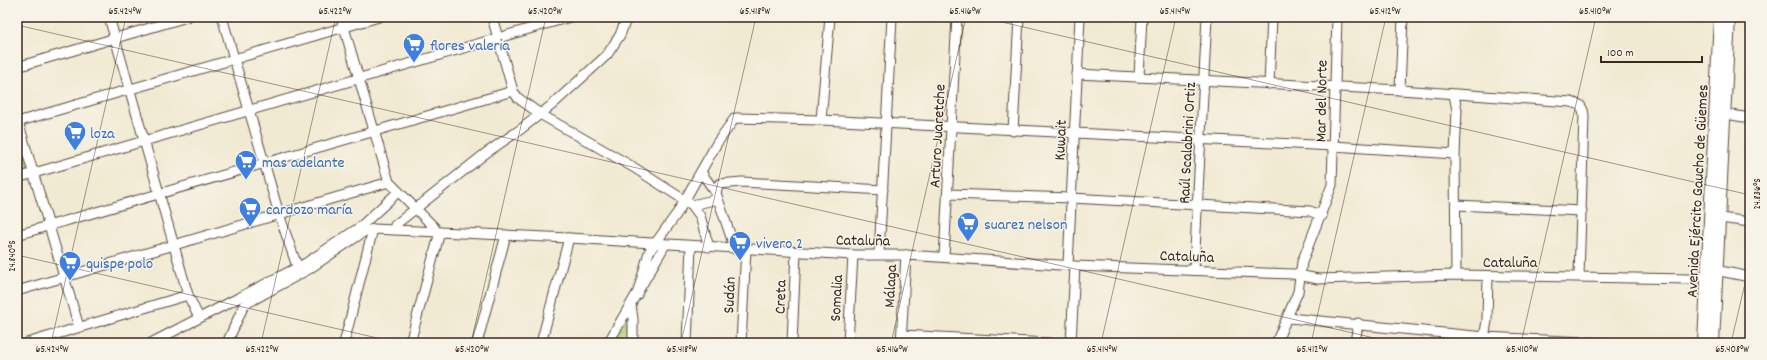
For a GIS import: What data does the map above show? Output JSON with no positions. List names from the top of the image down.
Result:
{
  "streets": {
    "main road": ["Avenida Ejército Gaucho de Güemes"],
    "street": [
      "Mar del Norte",
      "Arturo Juaretche",
      "Kuwait",
      "Raúl Scalabrini Ortiz",
      "Cataluña",
      "Málaga",
      "Sudán",
      "Creta",
      "Somalia"
    ]
  },
  "crossings": [
    ["Mar del Norte", "Cataluña"],
    ["Arturo Juaretche", "Cataluña"],
    ["Kuwait", "Cataluña"],
    ["Raúl Scalabrini Ortiz", "Cataluña"],
    ["Avenida Ejército Gaucho de Güemes", "Cataluña"],
    ["Cataluña", "Málaga"],
    ["Cataluña", "Sudán"],
    ["Cataluña", "Creta"],
    ["Cataluña", "Somalia"]
  ],
  "places": {
    "supermarket": [
      "flores valeria",
      "loza",
      "mas adelante",
      "cardozo maría",
      "suarez nelson",
      "vivero 2",
      "quispe polo"
    ]
  },
  "scale_bar": "100 m",
  "coordinates": [
    "65.424°W",
    "65.422°W",
    "65.420°W",
    "65.418°W",
    "65.416°W",
    "65.414°W",
    "65.412°W",
    "65.410°W",
    "24.836°S",
    "24.840°S",
    "65.408°W"
  ]
}
